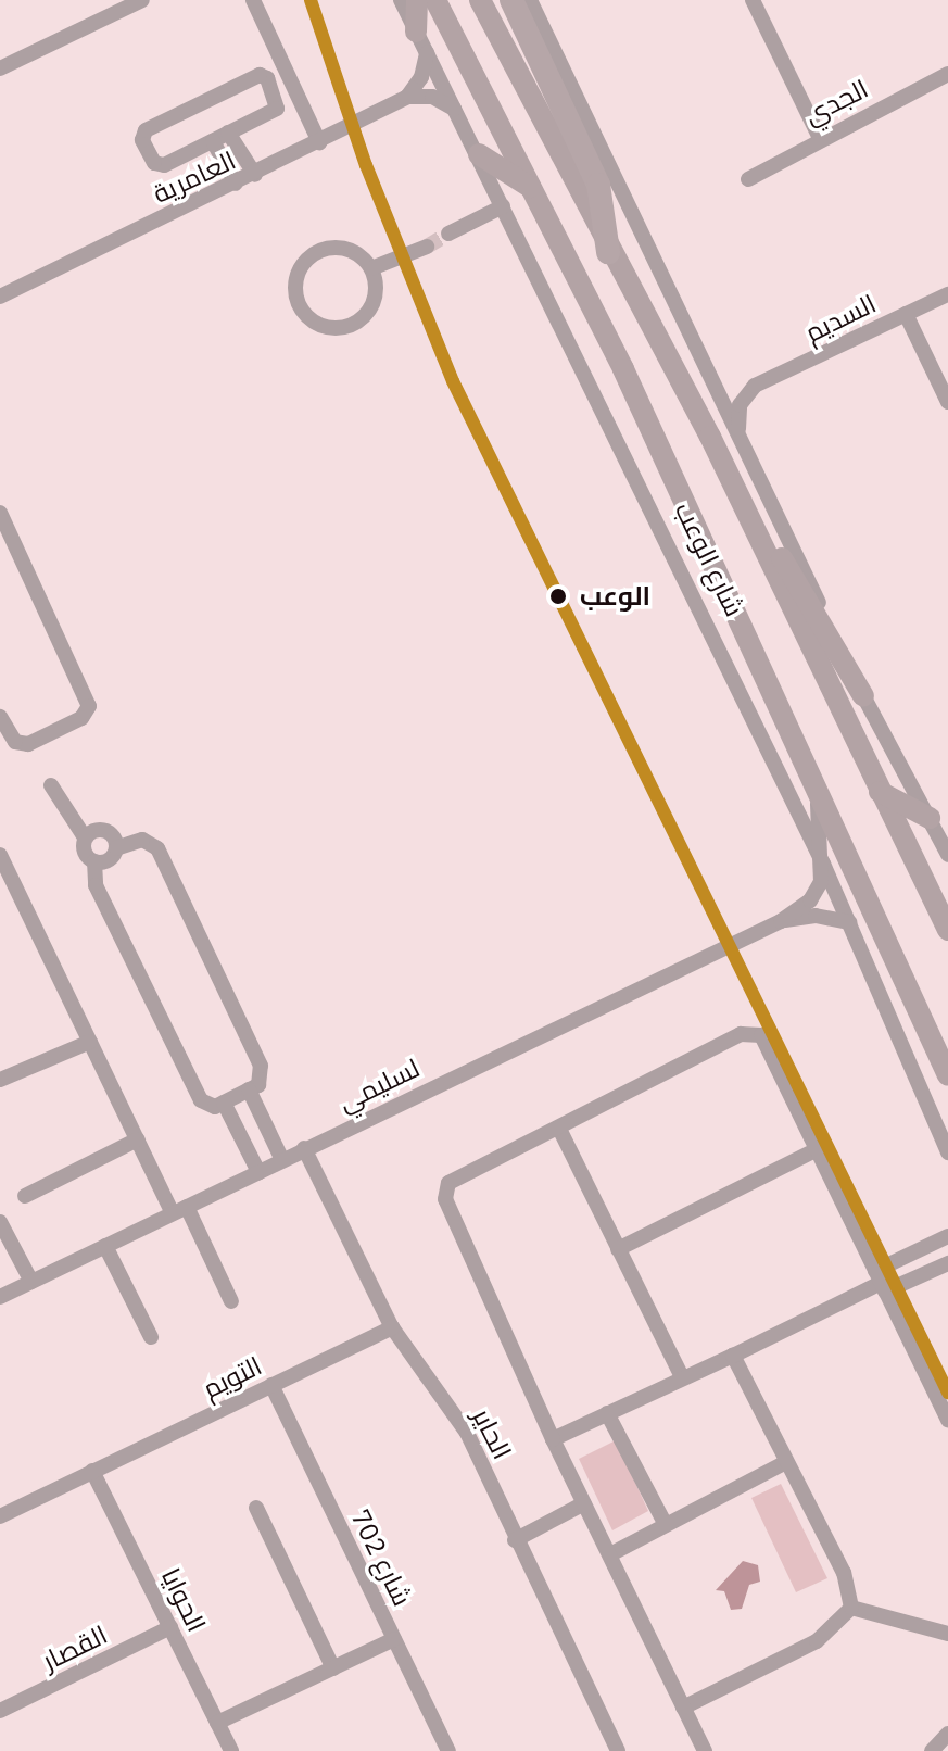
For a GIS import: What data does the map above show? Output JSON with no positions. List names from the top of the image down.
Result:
{
  "streets": {
    "main road": ["شارع الوعب"],
    "street": [
      "الجدي",
      "العامرية",
      "السديم",
      "لسليمي",
      "التويم",
      "الحاير",
      "شارع 702",
      "الحوايا",
      "القصار"
    ]
  },
  "crossings": [
    ["شارع الوعب", "لسليمي"],
    ["لسليمي", "الحاير"],
    ["التويم", "الحاير"],
    ["التويم", "شارع 702"],
    ["التويم", "الحوايا"],
    ["الحوايا", "القصار"]
  ],
  "places": ["الوعب"]
}
